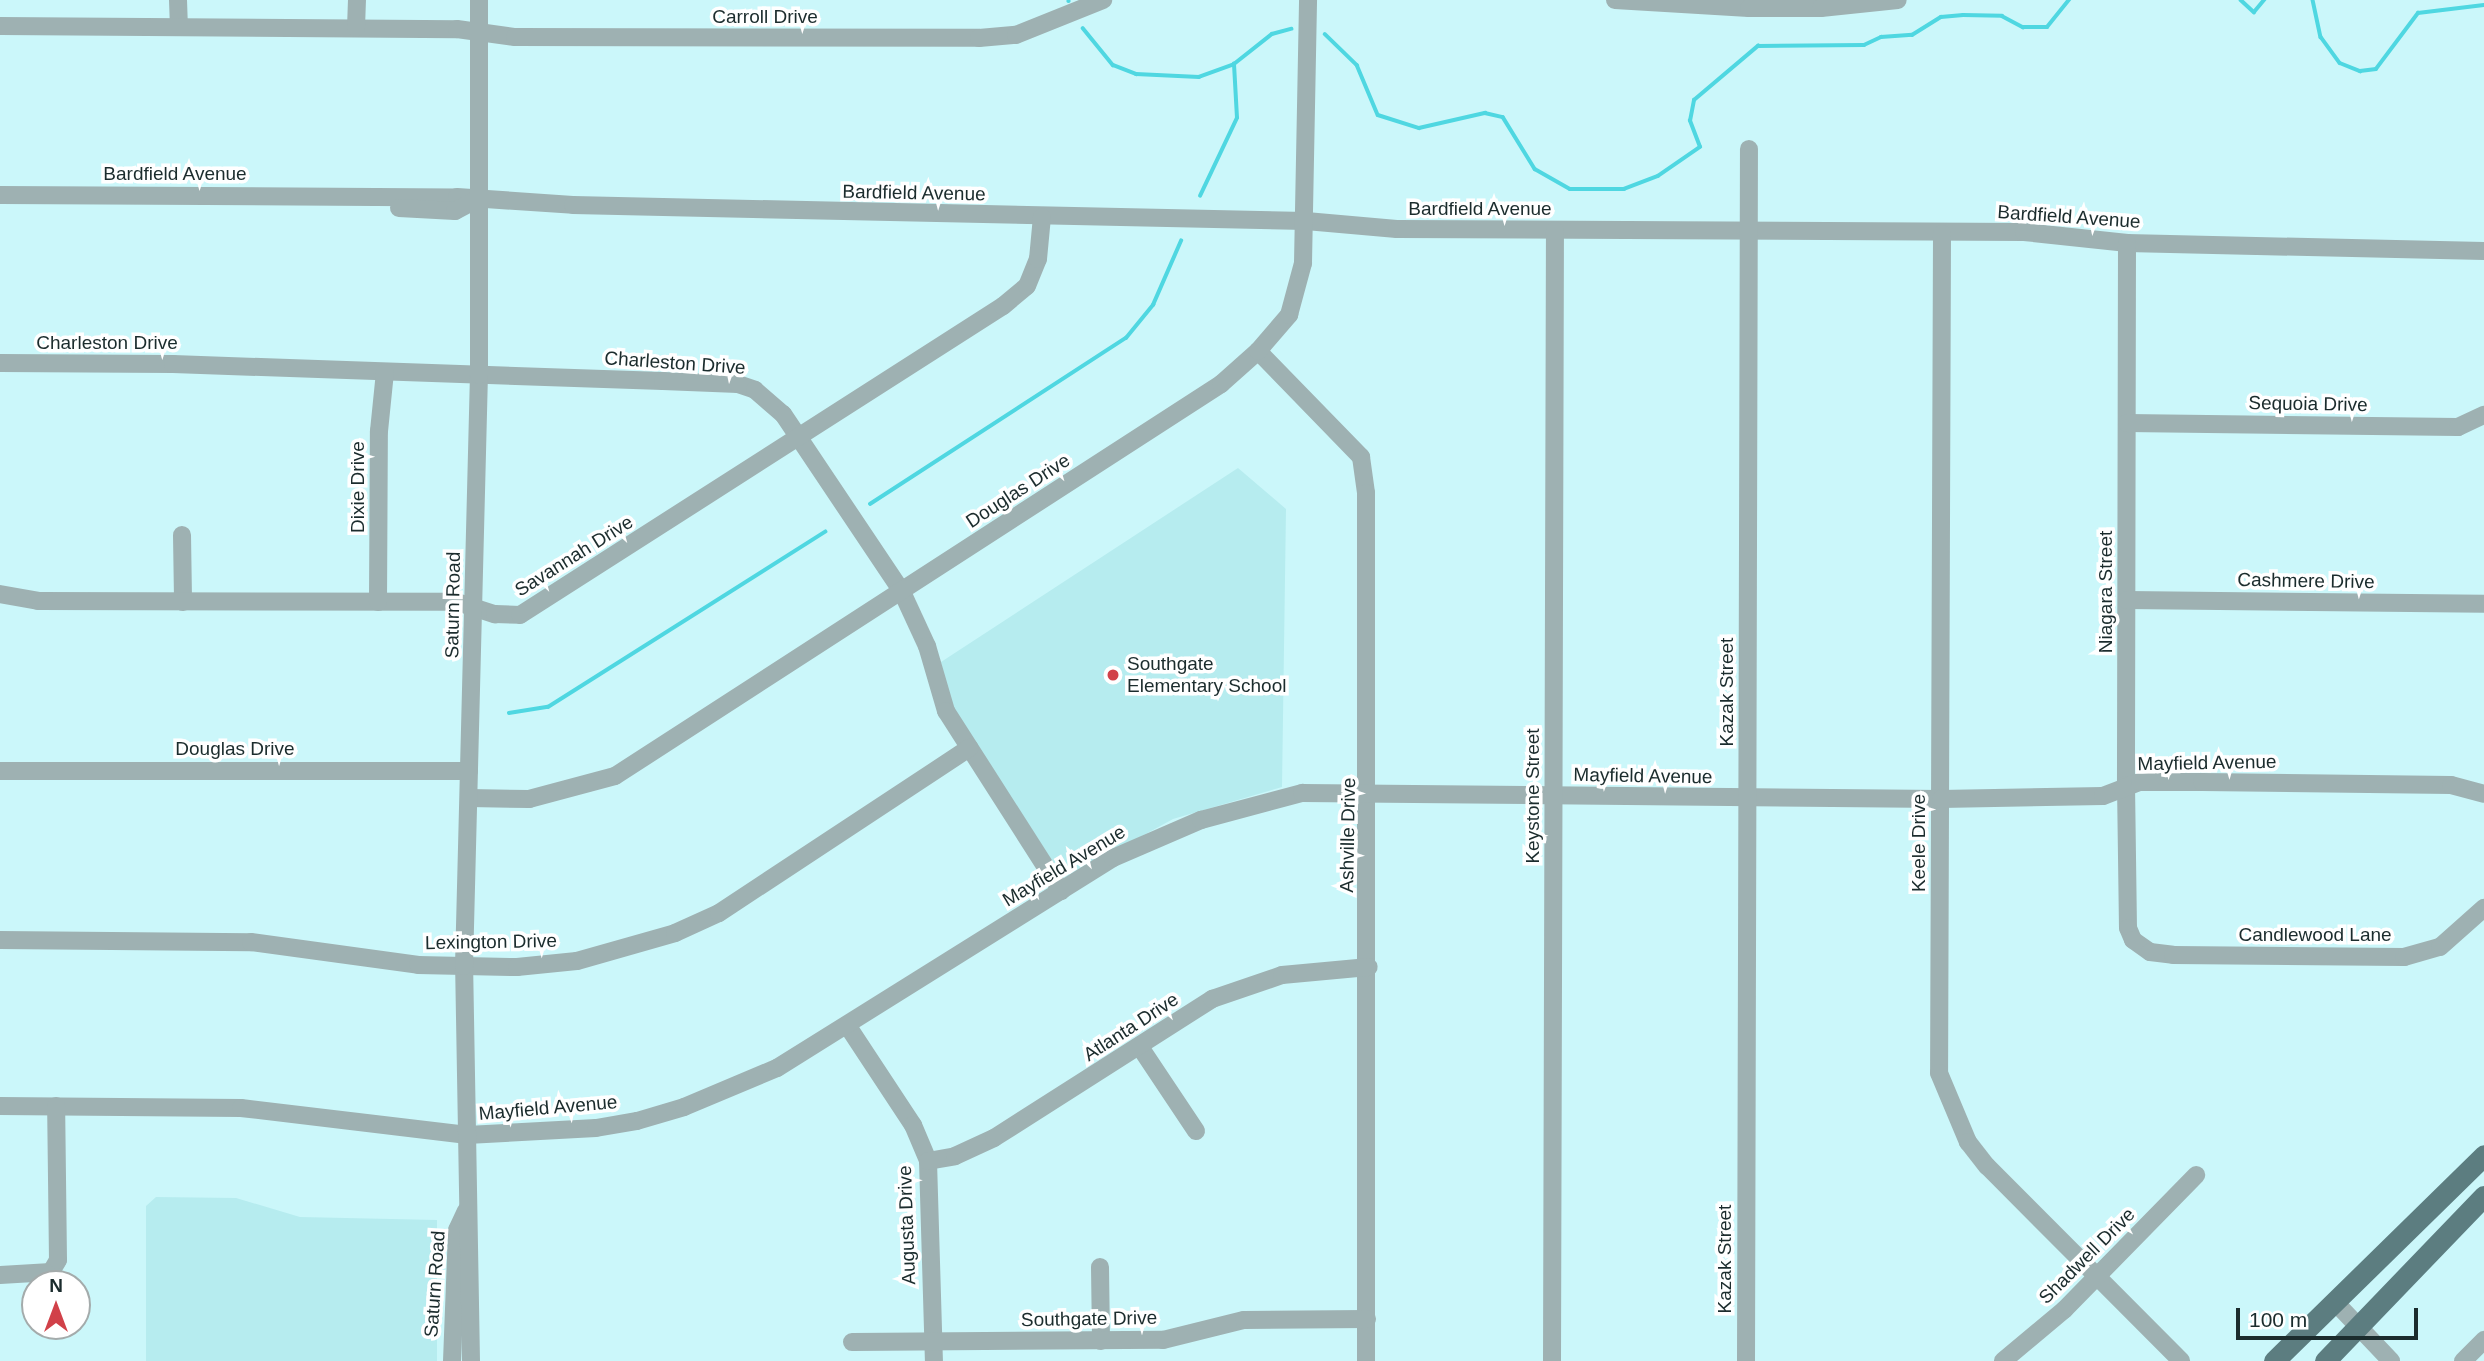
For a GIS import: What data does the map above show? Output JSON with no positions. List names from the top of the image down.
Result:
{
  "streets": {
    "street": [
      "Carroll Drive",
      "Bardfield Avenue",
      "Charleston Drive",
      "Sequoia Drive",
      "Dixie Drive",
      "Douglas Drive",
      "Savannah Drive",
      "Cashmere Drive",
      "Niagara Street",
      "Saturn Road",
      "Kazak Street",
      "Mayfield Avenue",
      "Keystone Street",
      "Ashville Drive",
      "Keele Drive",
      "Candlewood Lane",
      "Lexington Drive",
      "Atlanta Drive",
      "Augusta Drive",
      "Shadwell Drive",
      "Southgate Drive"
    ]
  },
  "crossings": [
    ["Carroll Drive", "Saturn Road"],
    ["Bardfield Avenue", "Douglas Drive"],
    ["Bardfield Avenue", "Savannah Drive"],
    ["Bardfield Avenue", "Niagara Street"],
    ["Bardfield Avenue", "Saturn Road"],
    ["Bardfield Avenue", "Kazak Street"],
    ["Bardfield Avenue", "Keystone Street"],
    ["Bardfield Avenue", "Keele Drive"],
    ["Charleston Drive", "Dixie Drive"],
    ["Charleston Drive", "Douglas Drive"],
    ["Charleston Drive", "Savannah Drive"],
    ["Charleston Drive", "Saturn Road"],
    ["Charleston Drive", "Mayfield Avenue"],
    ["Charleston Drive", "Lexington Drive"],
    ["Sequoia Drive", "Niagara Street"],
    ["Dixie Drive", "Savannah Drive"],
    ["Douglas Drive", "Saturn Road"],
    ["Douglas Drive", "Ashville Drive"],
    ["Savannah Drive", "Saturn Road"],
    ["Cashmere Drive", "Niagara Street"],
    ["Niagara Street", "Mayfield Avenue"],
    ["Niagara Street", "Candlewood Lane"],
    ["Saturn Road", "Mayfield Avenue"],
    ["Saturn Road", "Lexington Drive"],
    ["Kazak Street", "Mayfield Avenue"],
    ["Mayfield Avenue", "Keystone Street"],
    ["Mayfield Avenue", "Ashville Drive"],
    ["Mayfield Avenue", "Keele Drive"],
    ["Mayfield Avenue", "Augusta Drive"],
    ["Ashville Drive", "Atlanta Drive"],
    ["Ashville Drive", "Southgate Drive"],
    ["Keele Drive", "Shadwell Drive"],
    ["Atlanta Drive", "Augusta Drive"],
    ["Augusta Drive", "Southgate Drive"]
  ],
  "places": ["Southgate Elementary School"],
  "scale_bar": "100 m",
  "north": "top"
}
